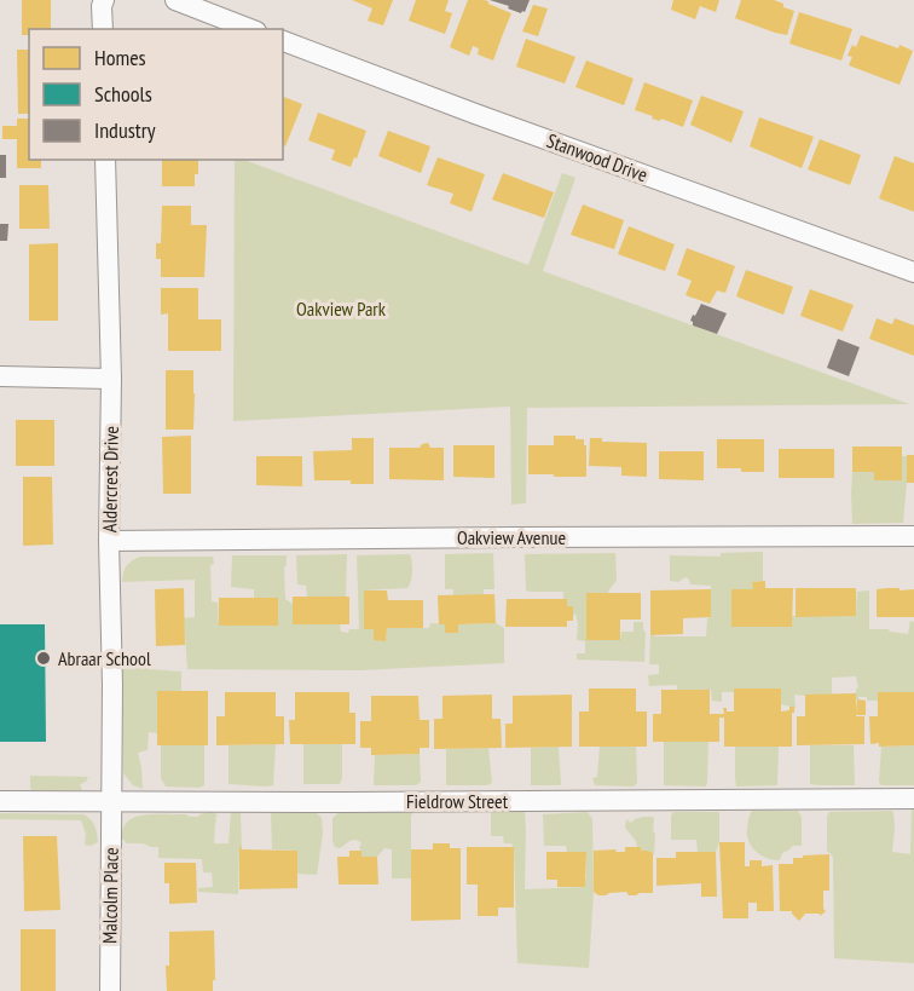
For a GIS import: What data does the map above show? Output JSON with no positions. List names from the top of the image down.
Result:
{
  "streets": {
    "street": [
      "Stanwood Drive",
      "Aldercrest Drive",
      "Oakview Avenue",
      "Fieldrow Street",
      "Malcolm Place"
    ]
  },
  "crossings": [
    ["Aldercrest Drive", "Oakview Avenue"],
    ["Aldercrest Drive", "Fieldrow Street"],
    ["Aldercrest Drive", "Malcolm Place"],
    ["Fieldrow Street", "Malcolm Place"]
  ],
  "parks": ["Oakview Park"],
  "places": ["Abraar School"],
  "legend": ["Homes", "Schools", "Industry"]
}
